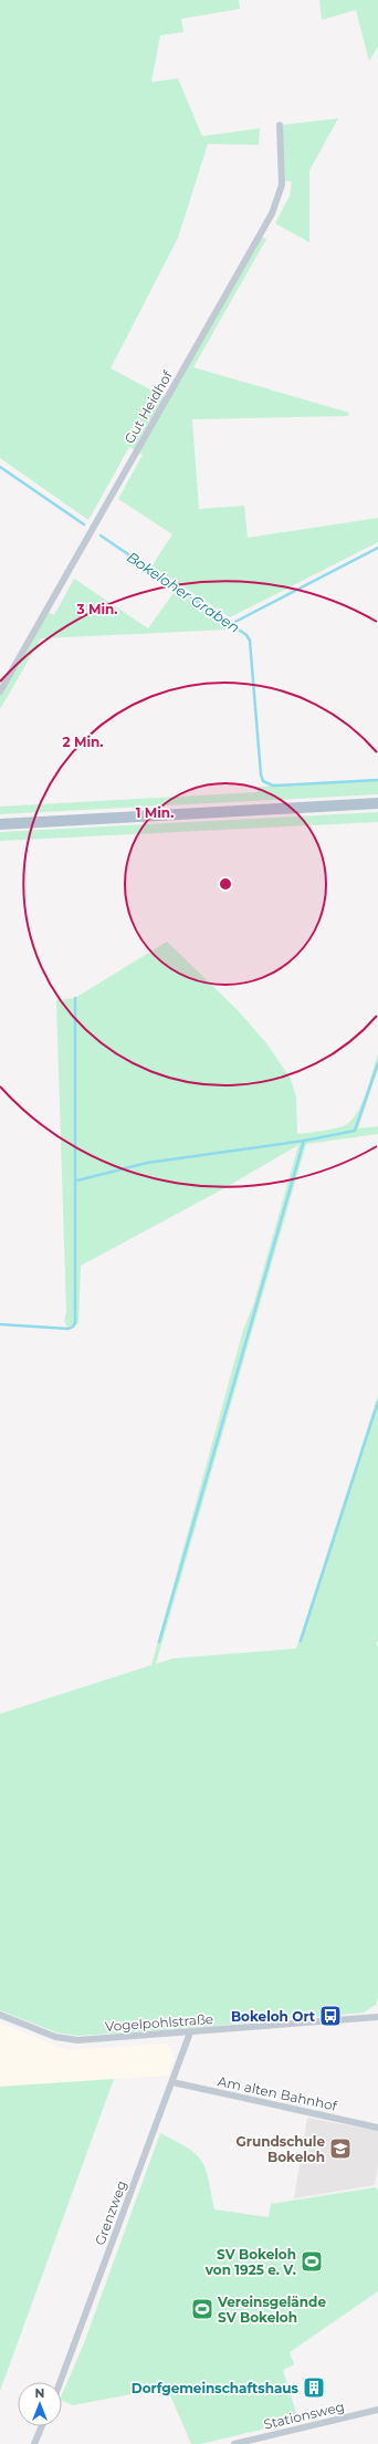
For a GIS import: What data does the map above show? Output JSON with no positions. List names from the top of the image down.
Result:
{
  "streets": {
    "street": [
      "Gut Heidhof",
      "Vogelpohlstraße",
      "Am alten Bahnhof",
      "Grenzweg",
      "Stationsweg"
    ]
  },
  "crossings": [
    ["Vogelpohlstraße", "Grenzweg"],
    ["Am alten Bahnhof", "Grenzweg"]
  ],
  "water": ["Bokeloher Graben"],
  "places": {
    "bus stop": ["Bokeloh Ort"],
    "school or university": ["Grundschule Bokeloh"],
    "sports": ["SV Bokeloh von 1925 e. V.", "Vereinsgelände SV Bokeloh"],
    "building": ["Dorfgemeinschaftshaus"]
  },
  "north": "top",
  "rings": ["3 Min.", "2 Min.", "1 Min."]
}
